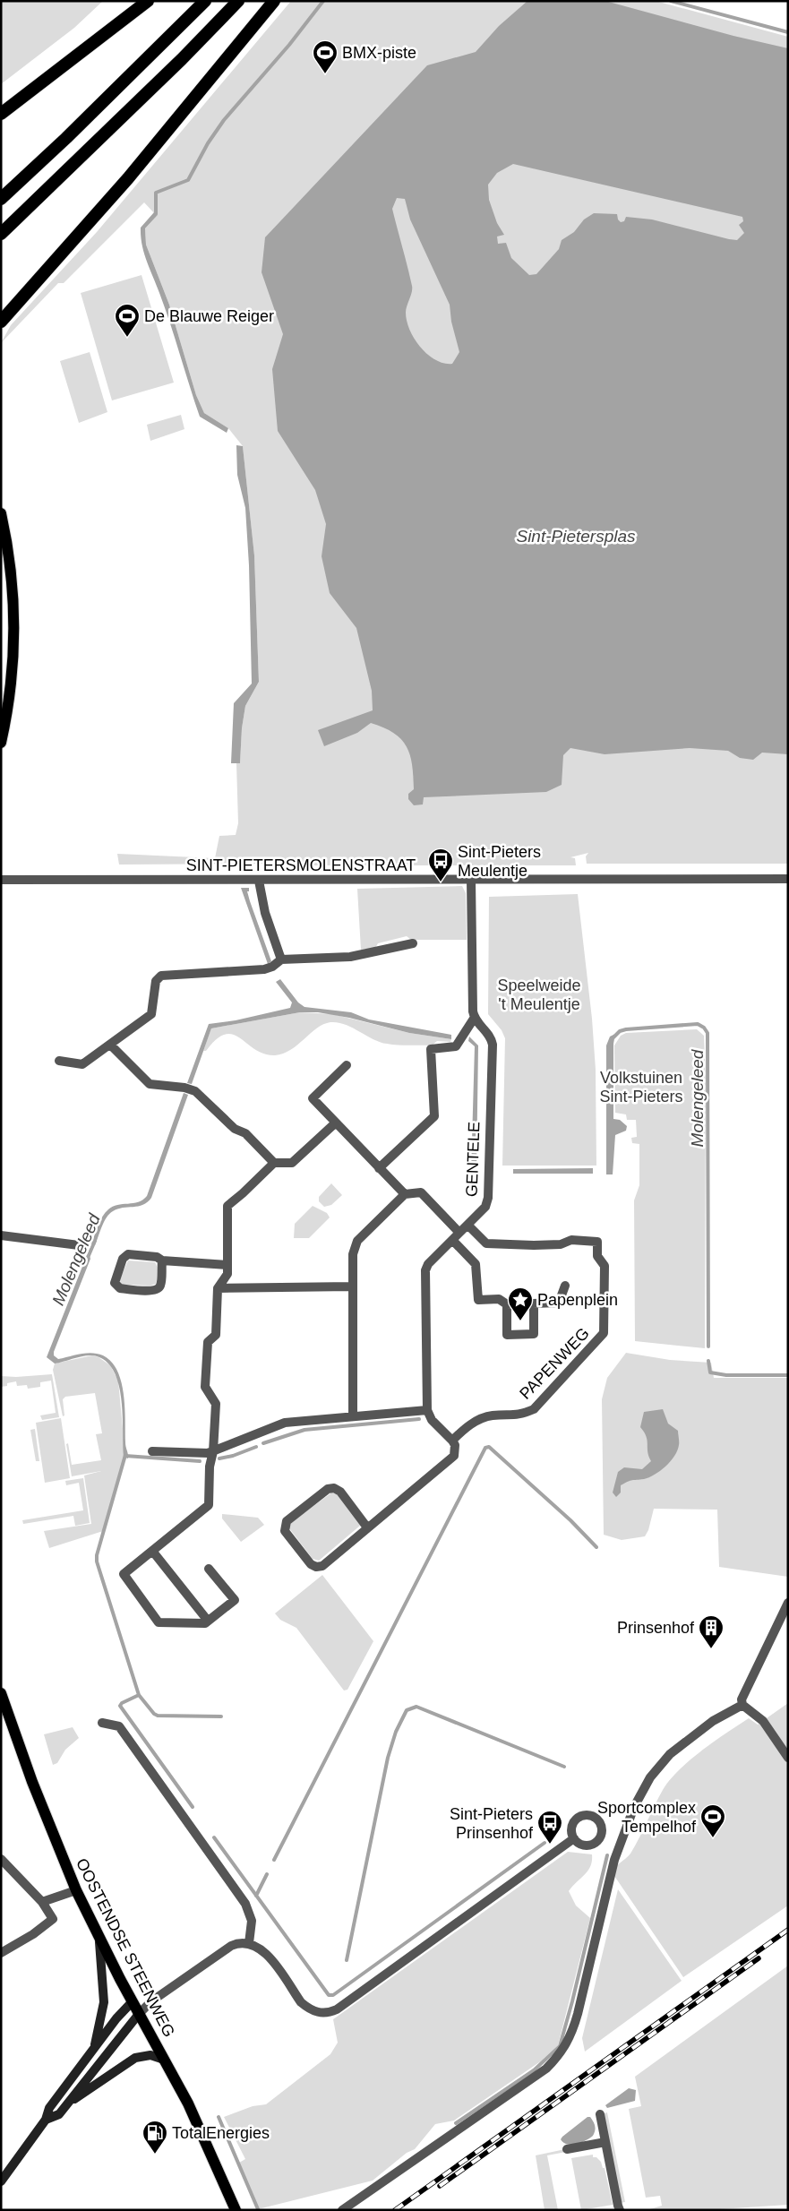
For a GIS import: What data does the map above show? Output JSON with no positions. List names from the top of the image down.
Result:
{
  "streets": {
    "main road": ["OOSTENDSE STEENWEG"],
    "street": ["SINT-PIETERSMOLENSTRAAT", "GENTELE", "PAPENWEG"]
  },
  "crossings": [
    ["GENTELE", "PAPENWEG"]
  ],
  "water": ["Sint-Pietersplas", "Molengeleed"],
  "parks": ["Speelweide 't Meulentje", "Volkstuinen Sint-Pieters"],
  "places": {
    "sports": ["BMX-piste", "De Blauwe Reiger", "Sportcomplex Tempelhof"],
    "bus stop": ["Sint-Pieters Meulentje", "Sint-Pieters Prinsenhof"],
    "place": ["Papenplein"],
    "building": ["Prinsenhof"],
    "fuel station": ["TotalEnergies"]
  }
}
